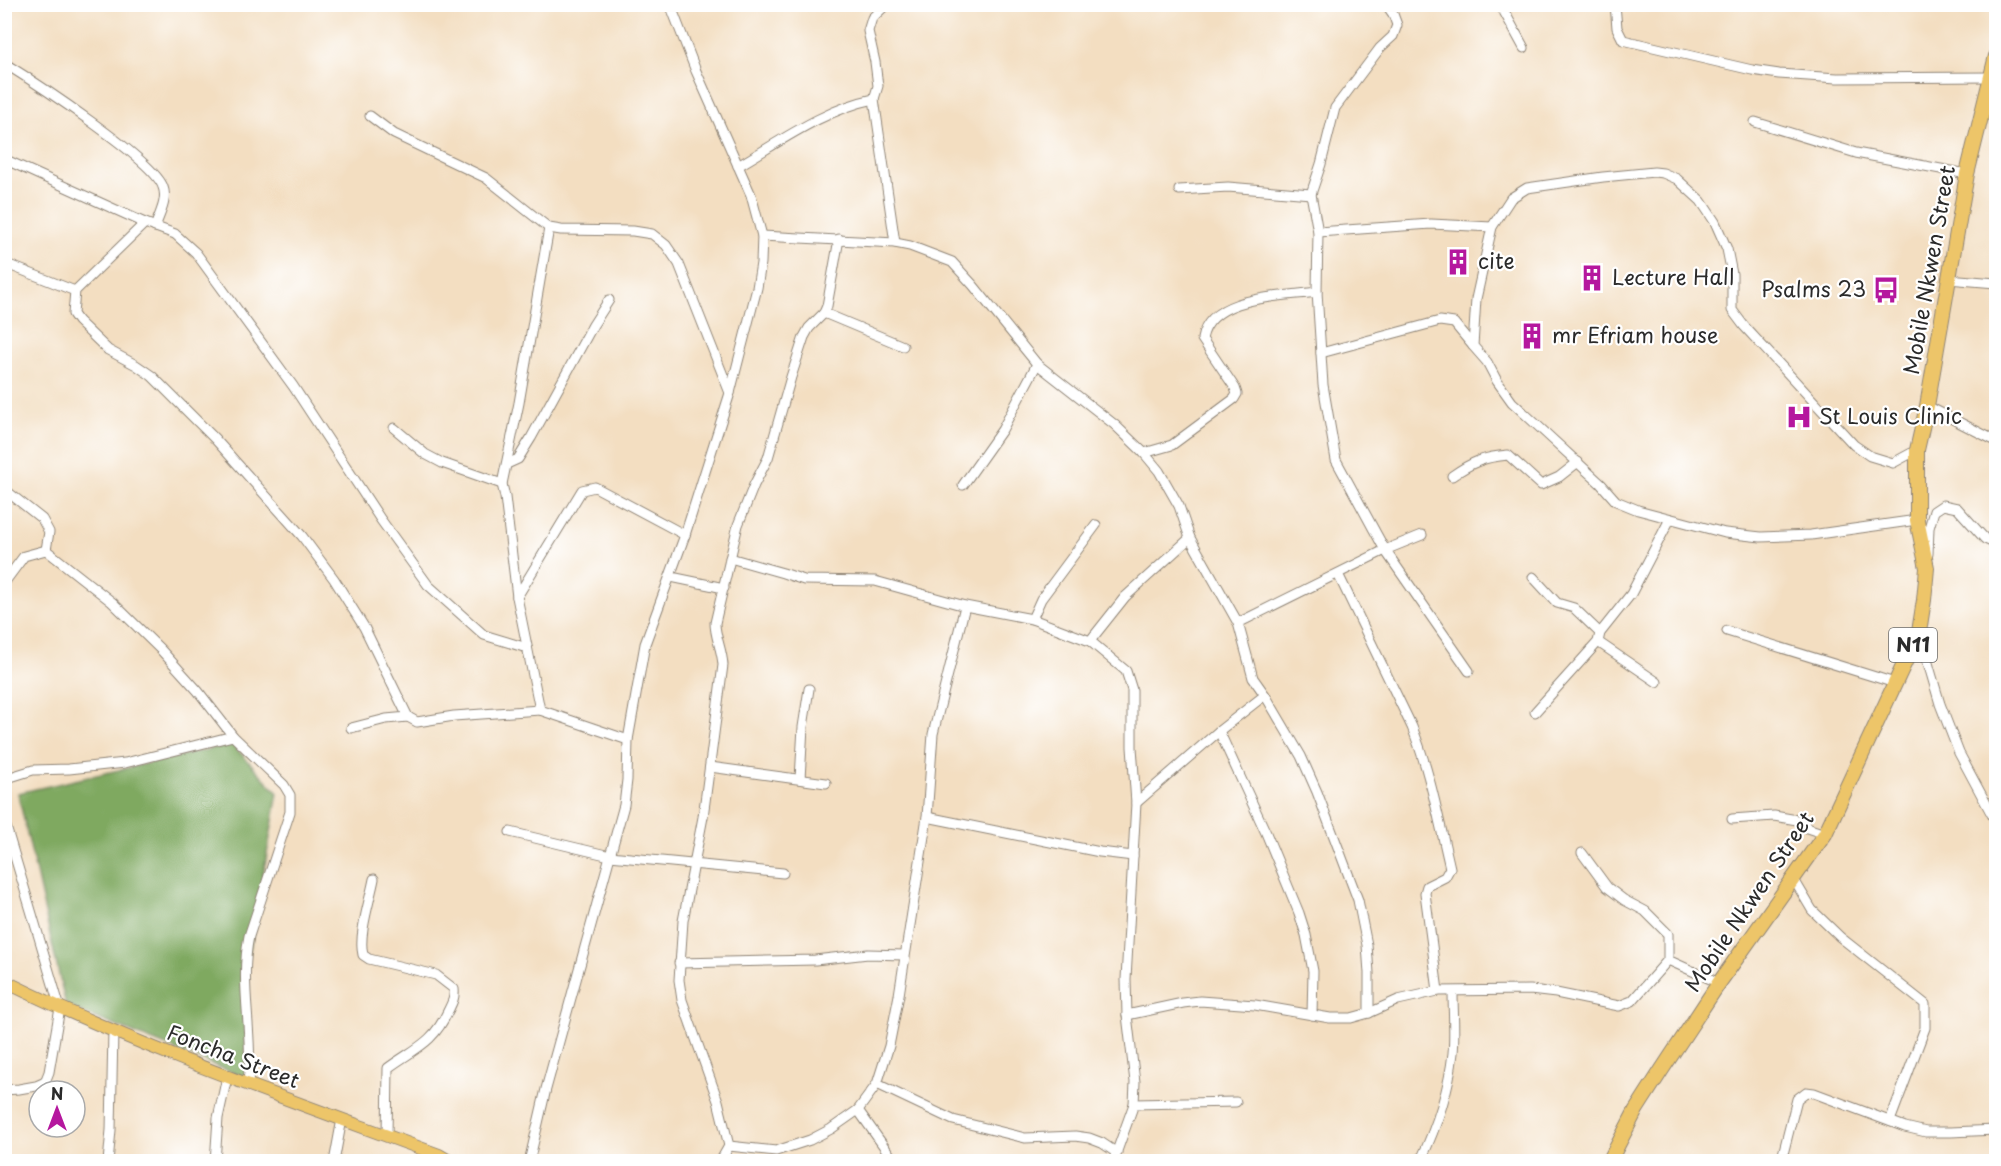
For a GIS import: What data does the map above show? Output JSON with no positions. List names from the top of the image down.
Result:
{
  "streets": {
    "highway": ["Mobile Nkwen Street", "N11"],
    "main road": ["Foncha Street"]
  },
  "places": {
    "building": ["cite", "Lecture Hall", "mr Efriam house"],
    "bus stop": ["Psalms 23"],
    "hospital": ["St Louis Clinic"]
  },
  "north": "top"
}
